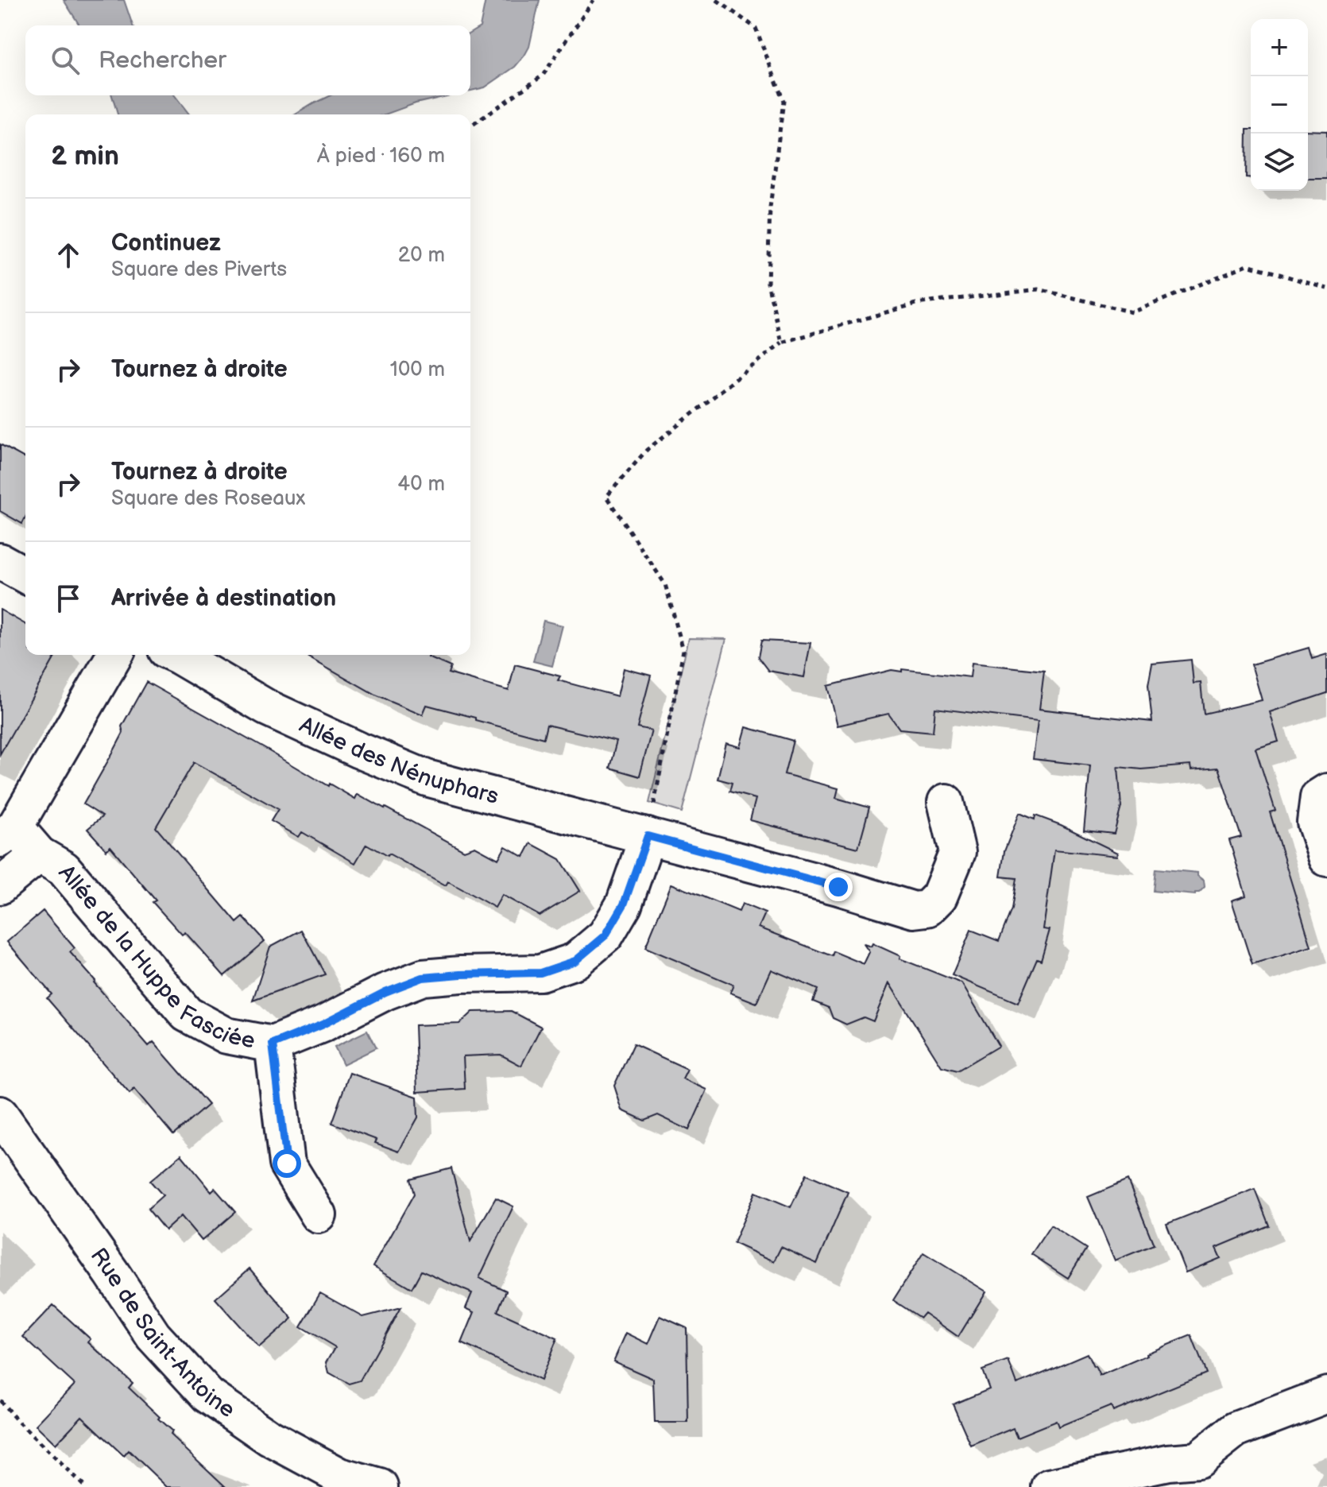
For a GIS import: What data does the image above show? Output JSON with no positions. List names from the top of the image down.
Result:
{
  "streets": {
    "street": ["Allée des Nénuphars", "Allée de la Huppe Fasciée", "Rue de Saint-Antoine"]
  },
  "crossings": [
    ["Allée des Nénuphars", "Allée de la Huppe Fasciée"]
  ],
  "page": {
    "map_buttons": ["+", "−"],
    "search": "Rechercher",
    "heading": ["2 min", "À pied · 160 m"],
    "list": [
      ["Continuez", "Square des Piverts", "20 m"],
      ["Tournez à droite", "100 m"],
      ["Tournez à droite", "Square des Roseaux", "40 m"],
      "Arrivée à destination"
    ]
  }
}
